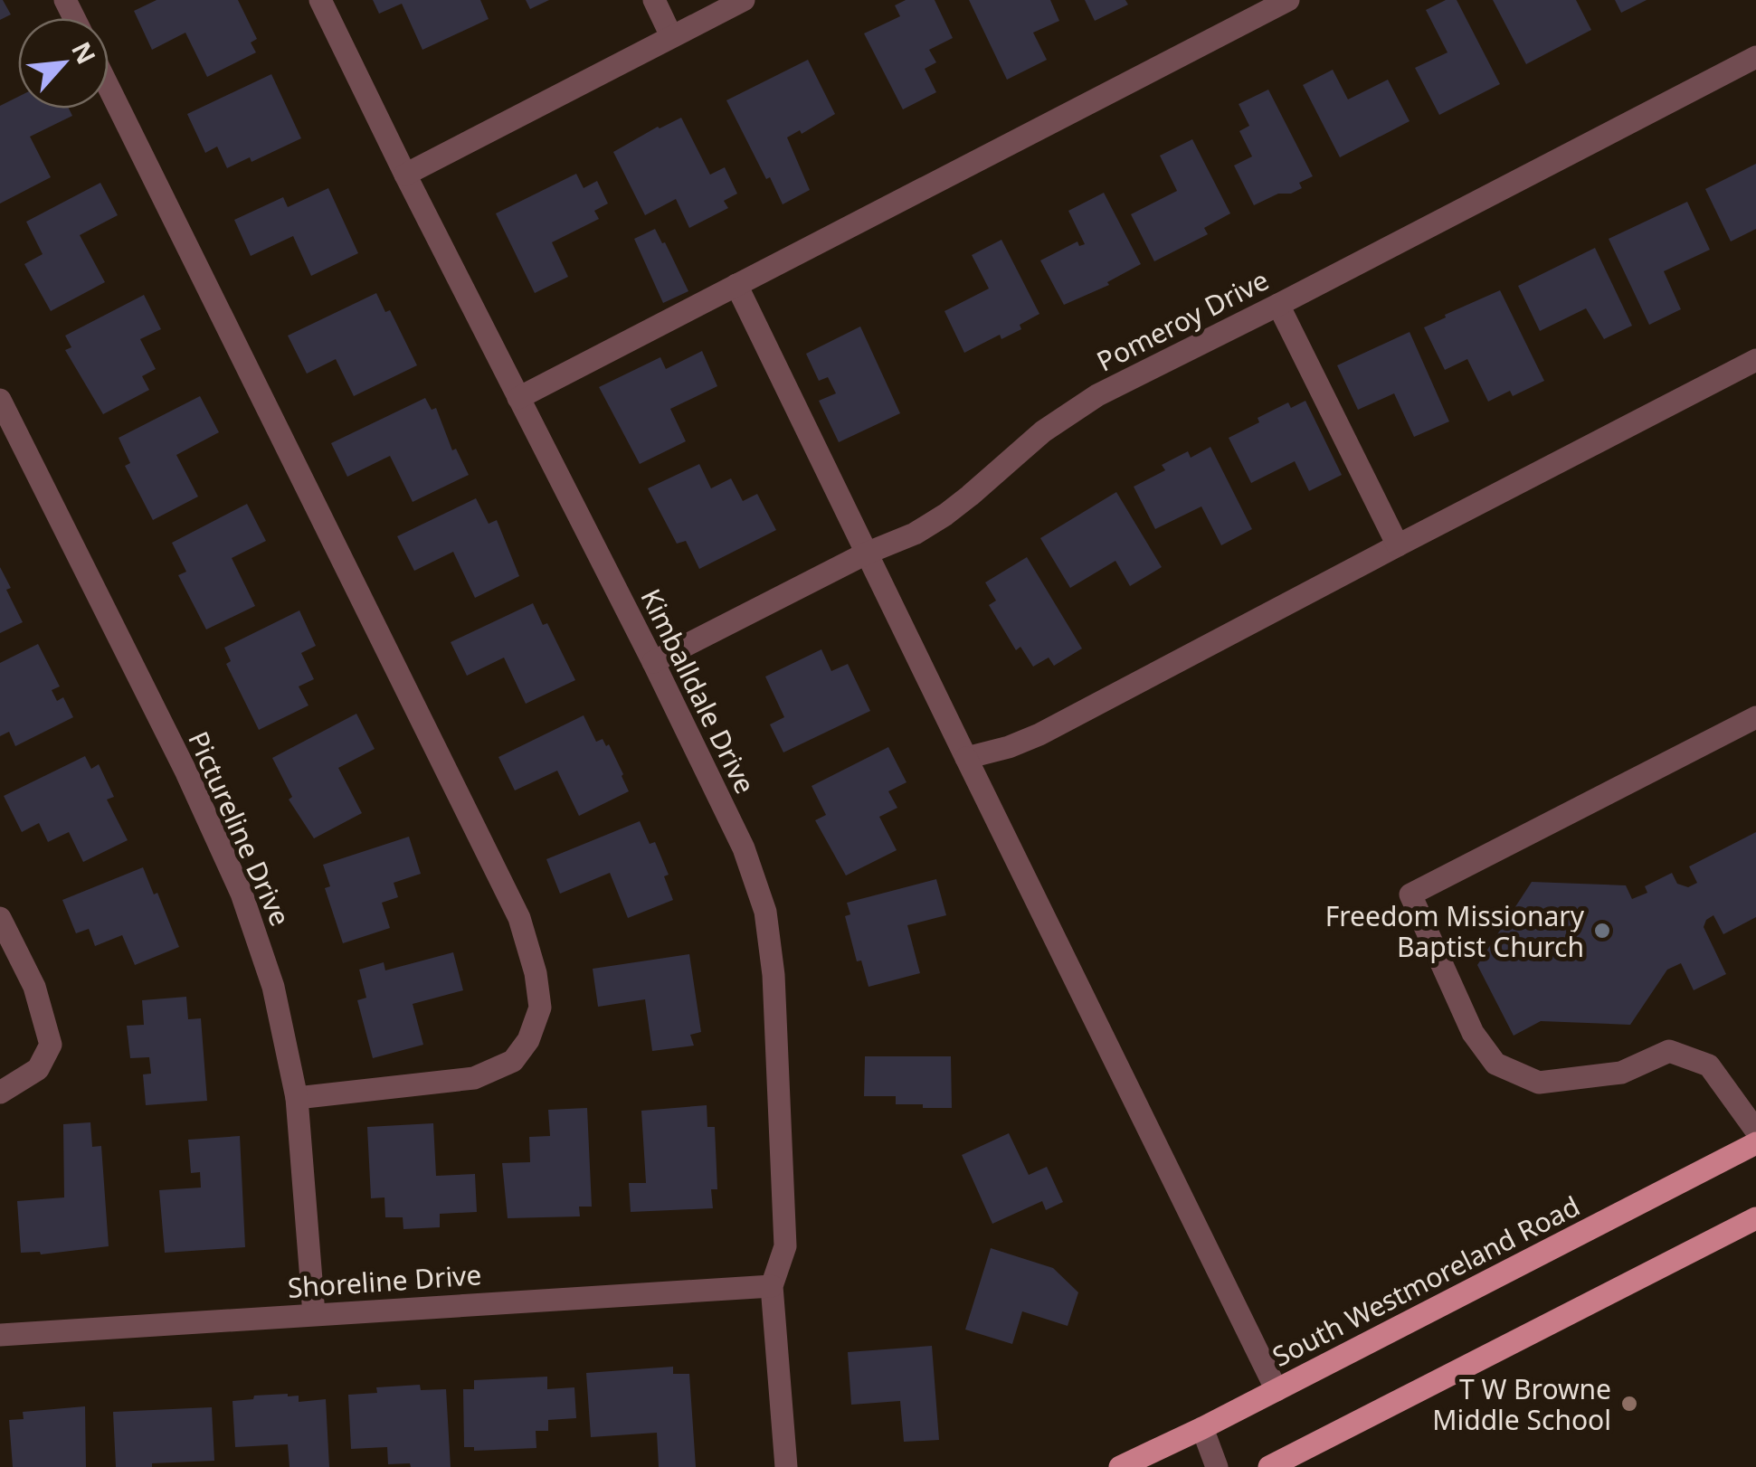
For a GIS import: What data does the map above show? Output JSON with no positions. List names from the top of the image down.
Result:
{
  "streets": {
    "main road": ["South Westmoreland Road"],
    "street": [
      "Pomeroy Drive",
      "Kimballdale Drive",
      "Pictureline Drive",
      "Shoreline Drive"
    ]
  },
  "crossings": [
    ["Pomeroy Drive", "Kimballdale Drive"],
    ["Kimballdale Drive", "Shoreline Drive"],
    ["Pictureline Drive", "Shoreline Drive"]
  ],
  "places": ["Freedom Missionary Baptist Church", "T W Browne Middle School"],
  "north": "top right"
}
